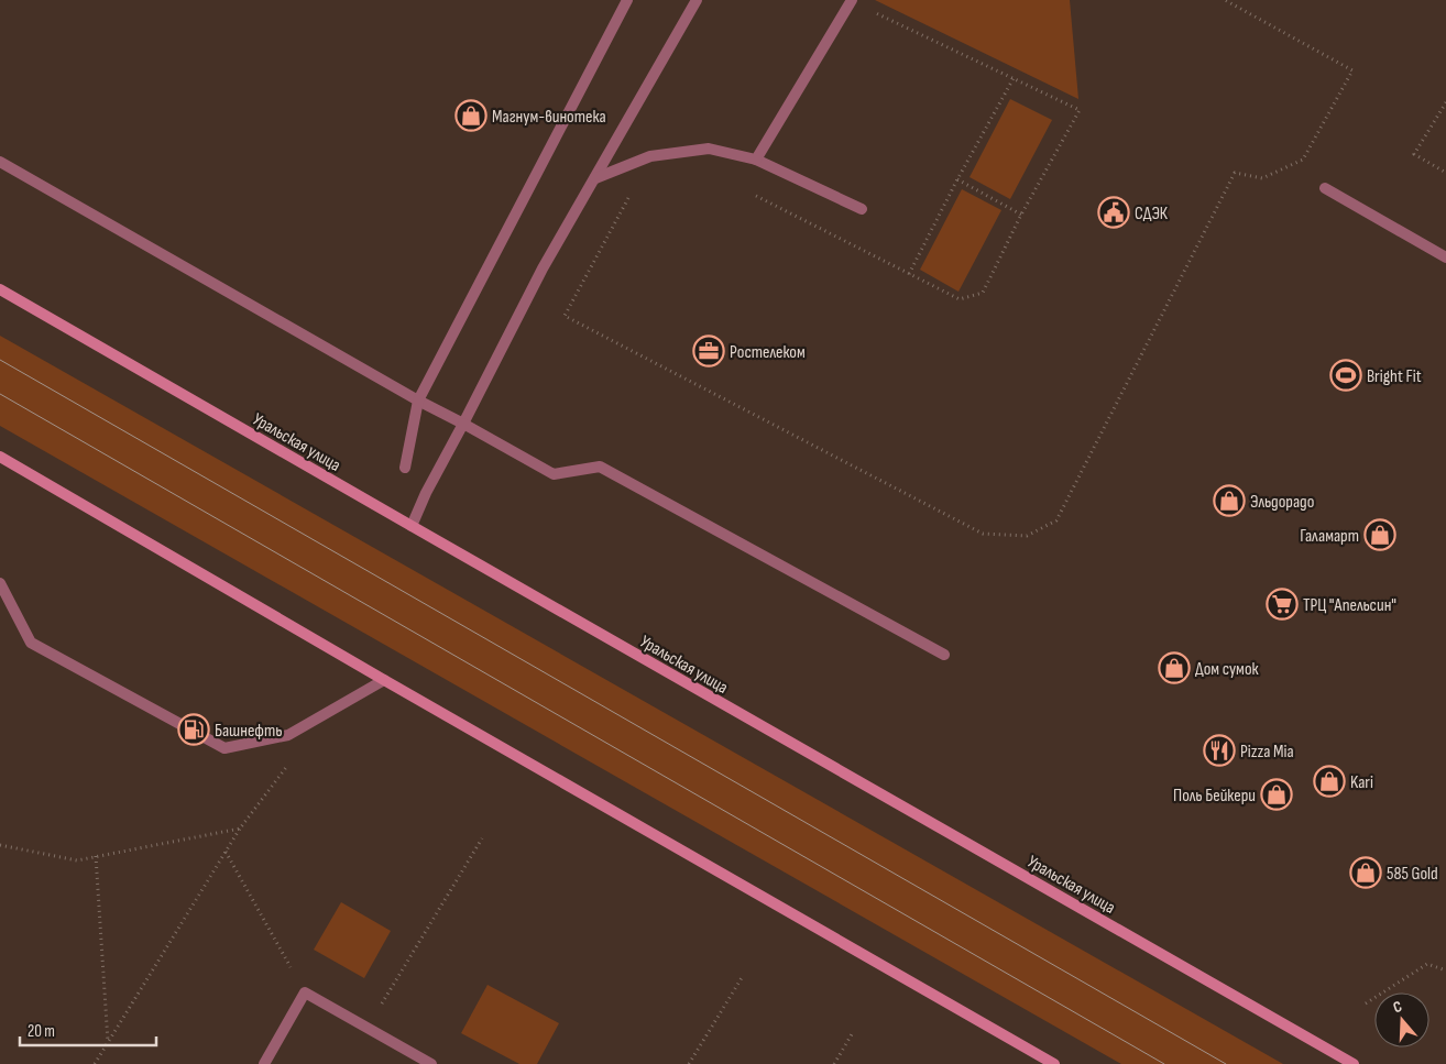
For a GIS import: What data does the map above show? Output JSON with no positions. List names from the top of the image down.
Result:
{
  "streets": {
    "main road": ["Уральская улица"]
  },
  "places": {
    "shop": [
      "Магнум-винотека",
      "Эльдорадо",
      "Галамарт",
      "Дом сумок",
      "Kari",
      "Поль Бейкери",
      "585 Gold"
    ],
    "public building": ["СДЭК"],
    "office": ["Ростелеком"],
    "sports": ["Bright Fit"],
    "supermarket": ["ТРЦ \"Апельсин\""],
    "fuel station": ["Башнефть"],
    "restaurant": ["Pizza Mia"]
  },
  "scale_bar": "20 m",
  "north": "top"
}
